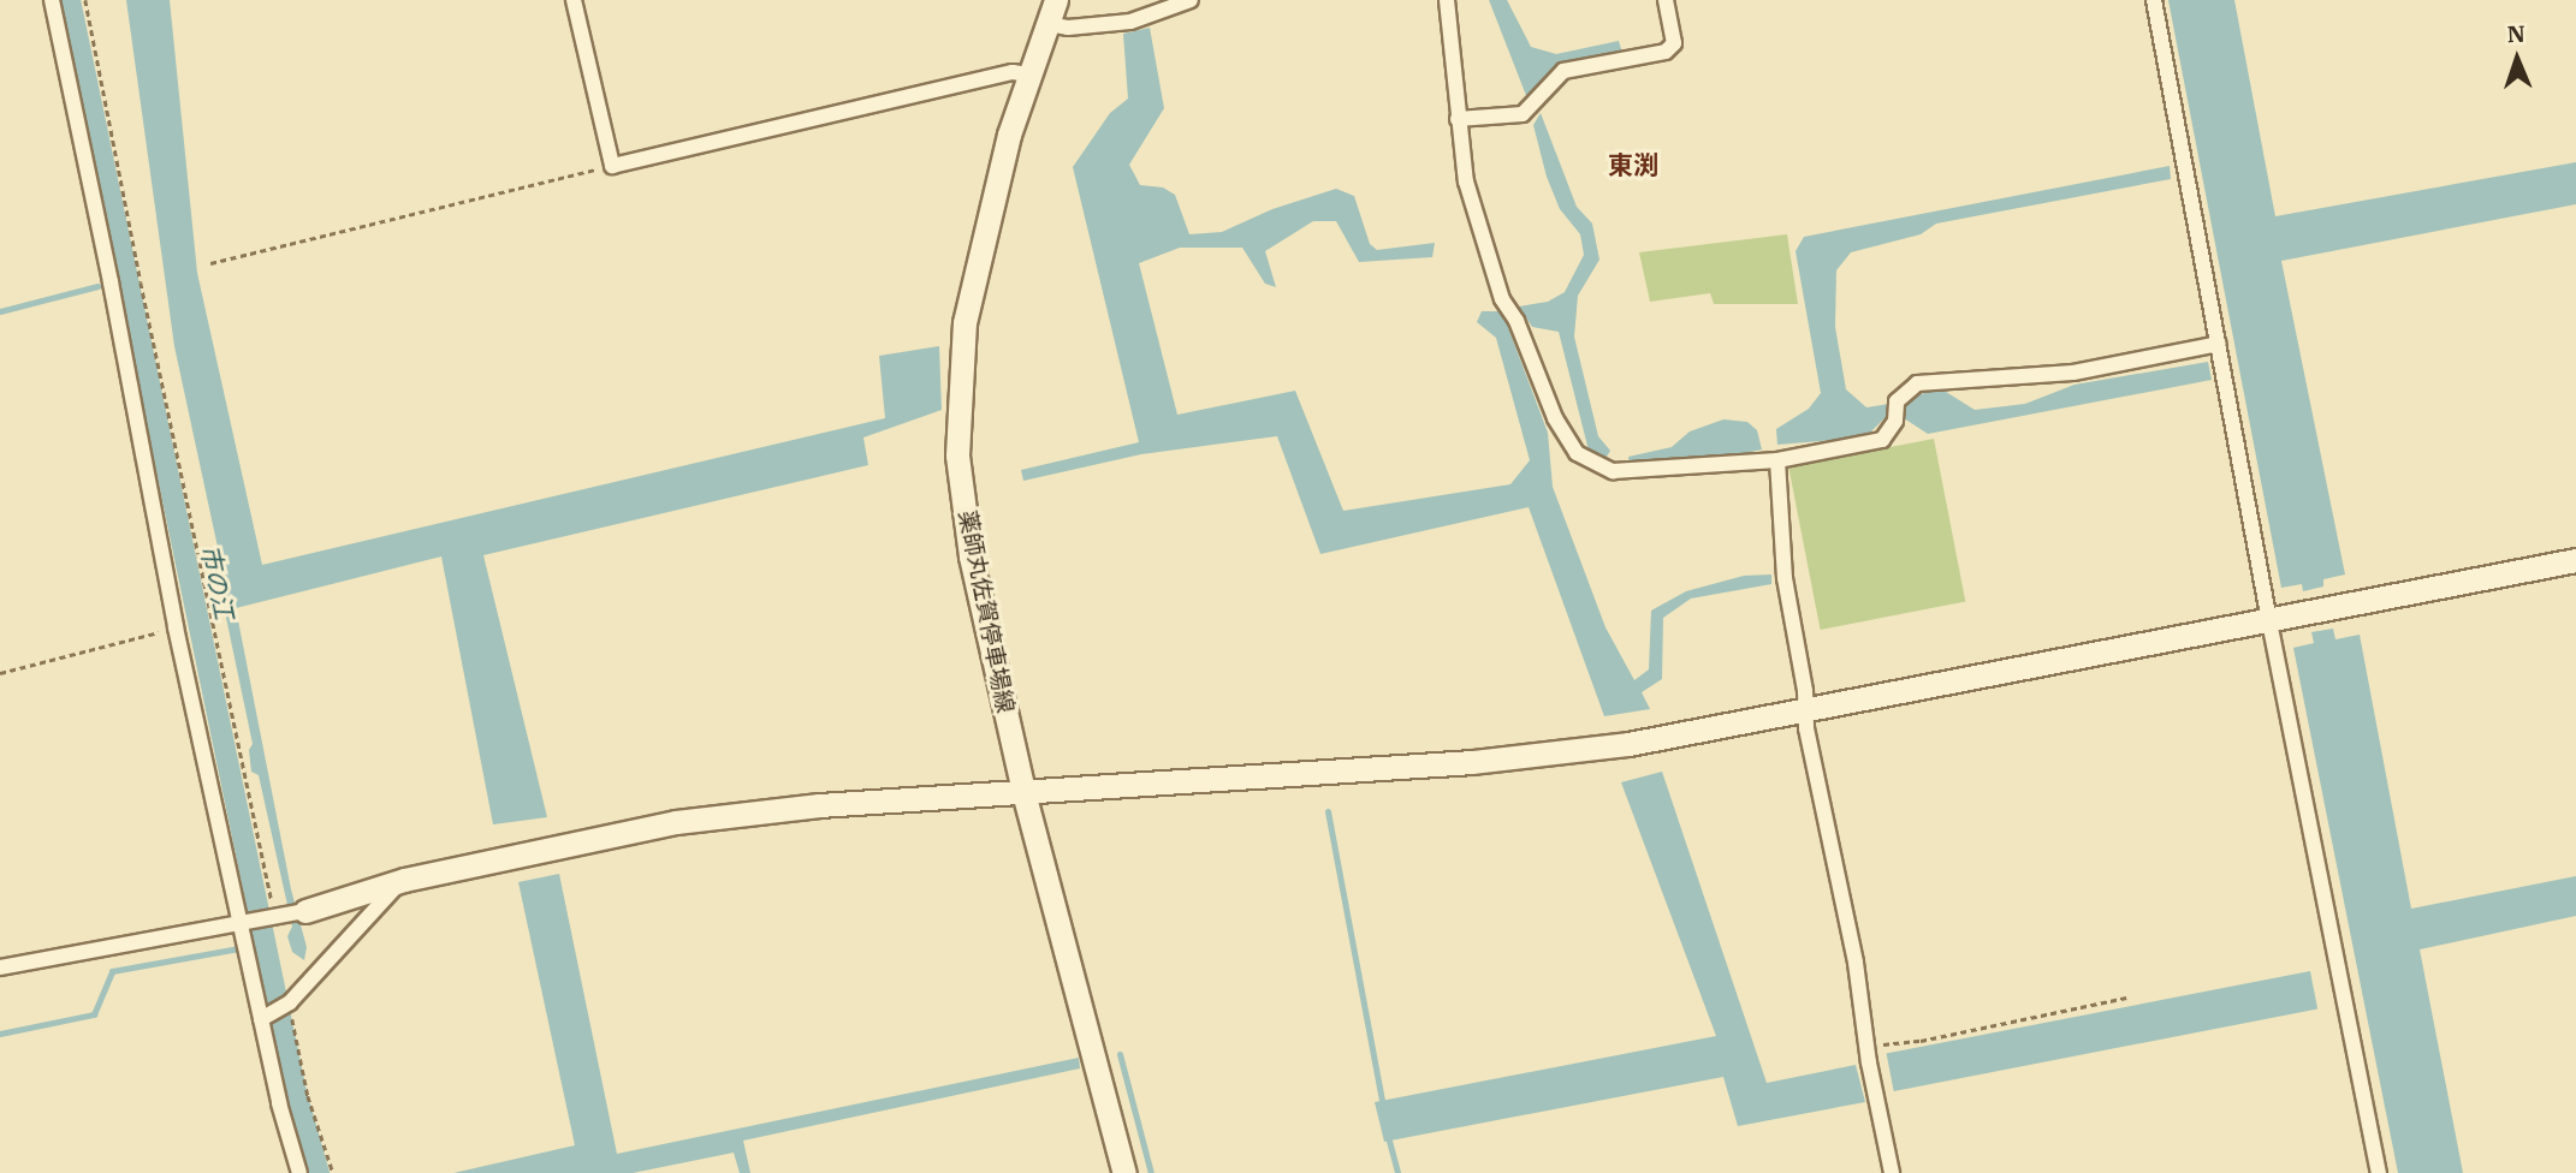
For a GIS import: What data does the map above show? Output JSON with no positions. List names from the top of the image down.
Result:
{
  "streets": {
    "street": ["薬師丸佐賀停車場線"]
  },
  "districts": ["東渕"],
  "water": ["市の江"],
  "north": "top"
}
